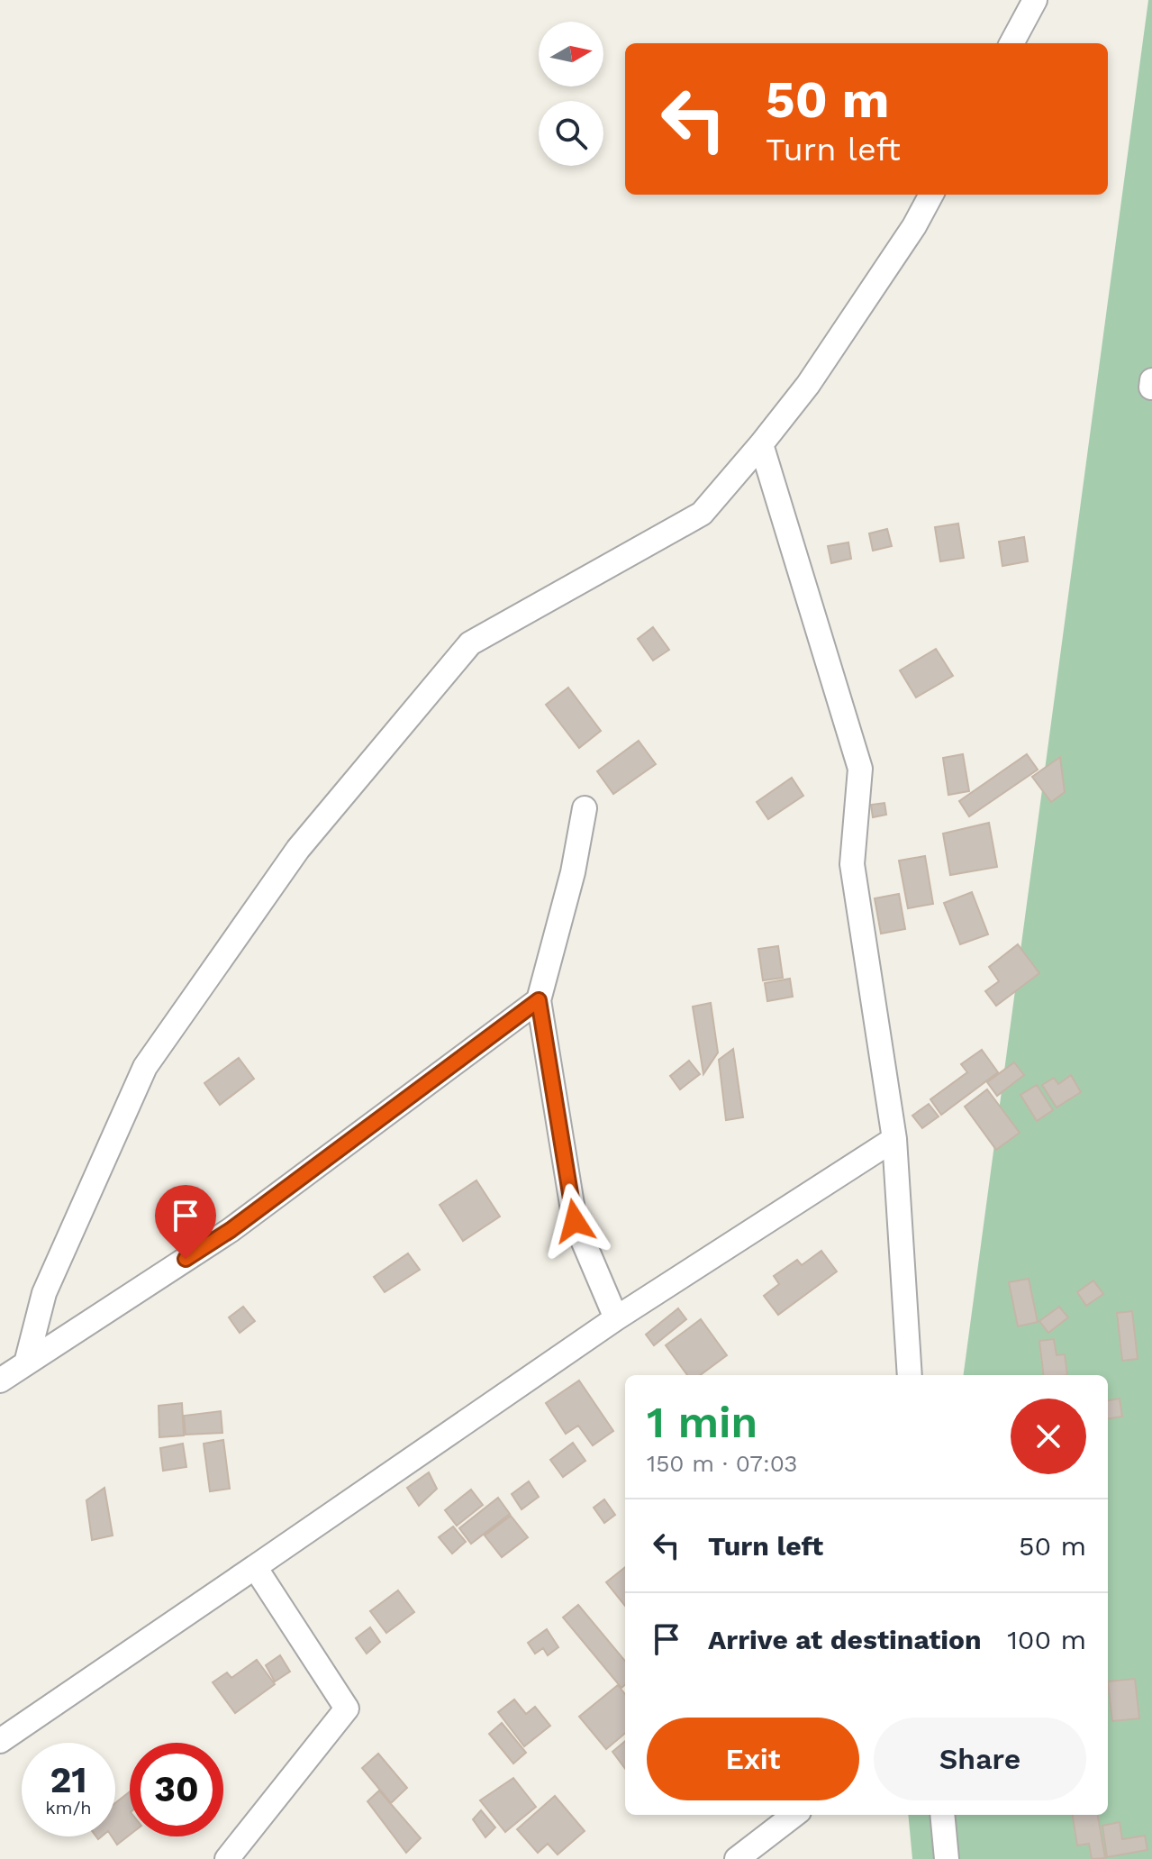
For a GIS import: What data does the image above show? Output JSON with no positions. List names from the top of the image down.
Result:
{
  "north": "right",
  "page": {
    "turn": ["50 m", "Turn left"],
    "heading": ["1 min", "150 m · 07:03"],
    "list": [
      {
        "name": "Turn left",
        "value": "50 m"
      },
      {
        "name": "Arrive at destination",
        "value": "100 m"
      }
    ],
    "buttons": ["Exit", "Share"],
    "speed": "21 km/h",
    "limit": "30"
  }
}
